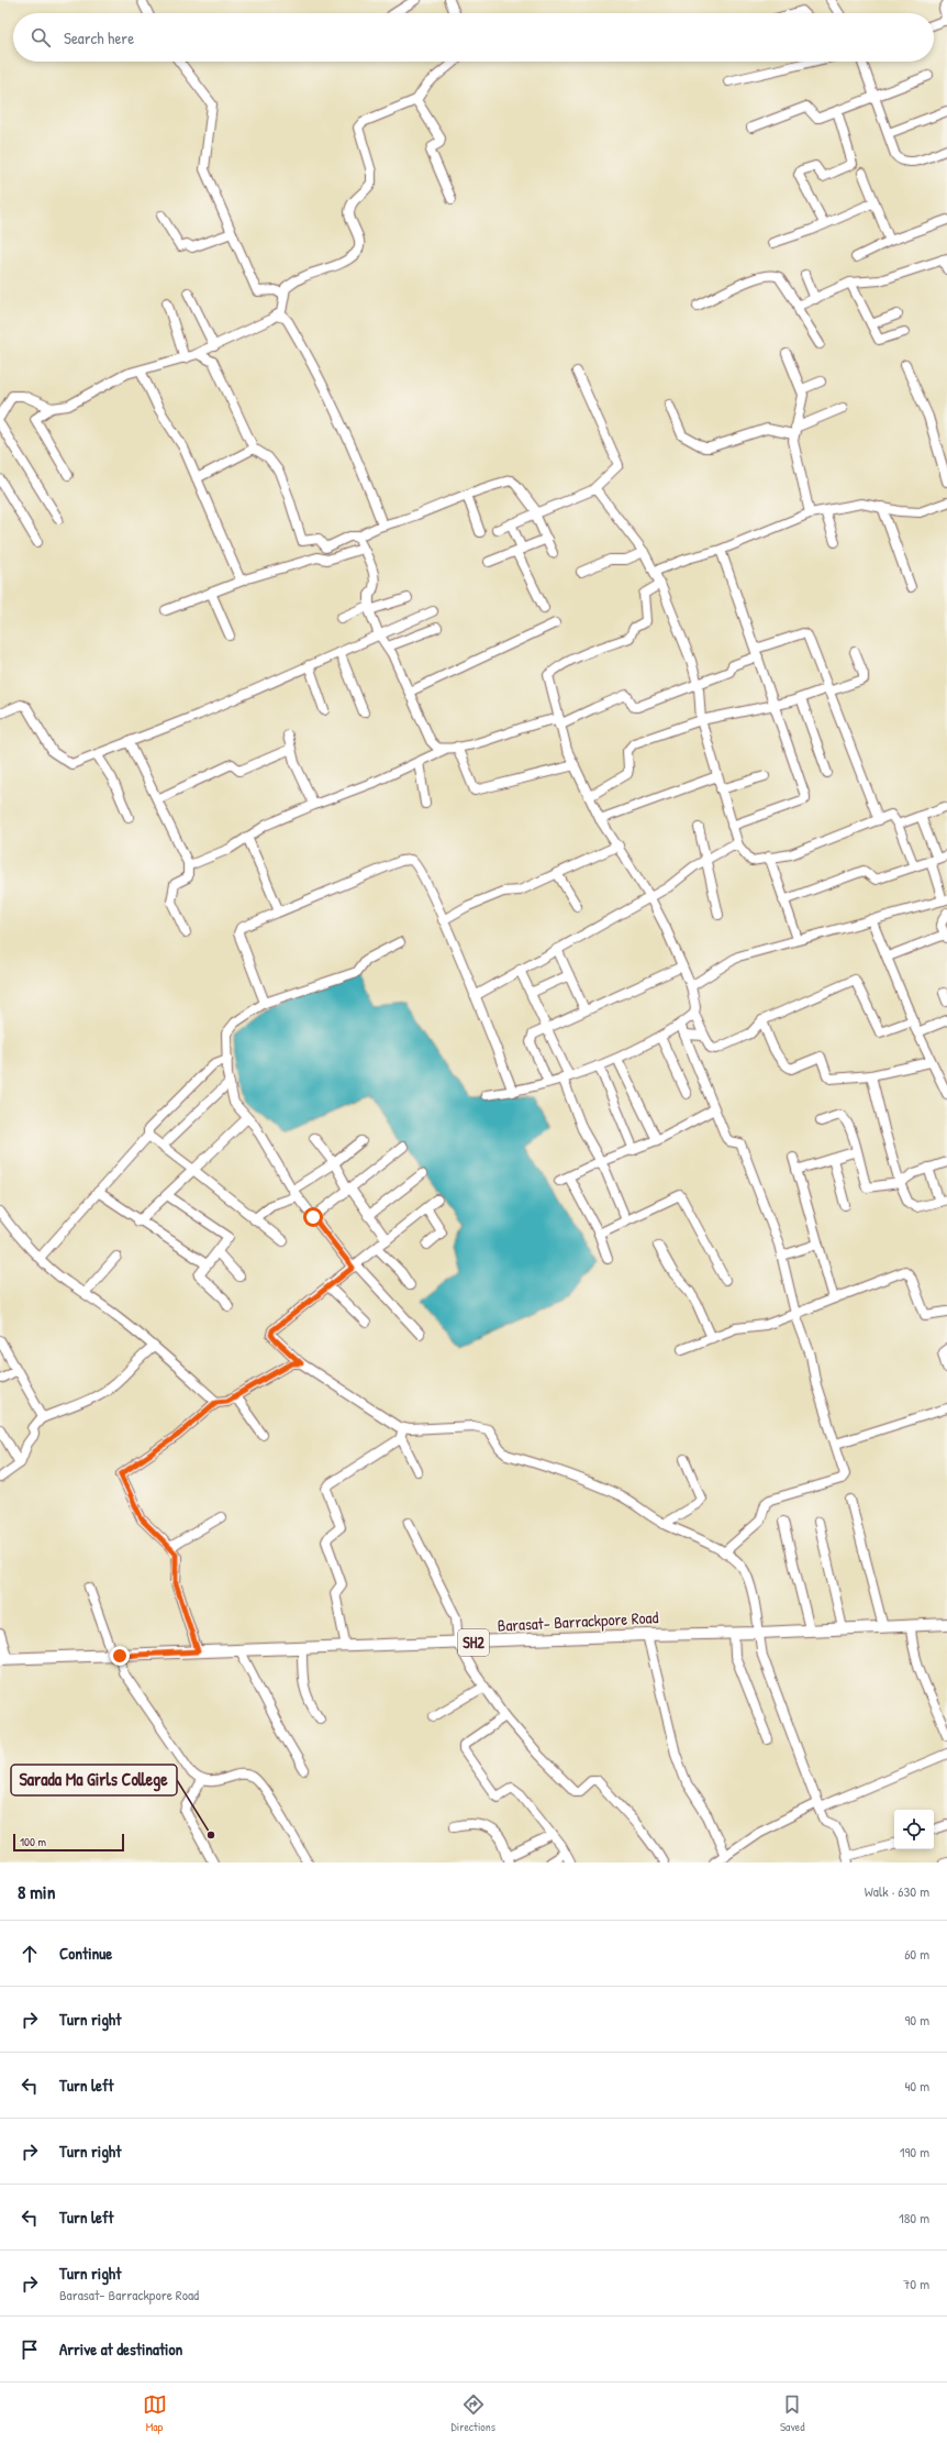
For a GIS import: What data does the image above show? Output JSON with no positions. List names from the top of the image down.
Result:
{
  "streets": {
    "main road": ["Barasat- Barrackpore Road", "SH2"]
  },
  "places": ["Sarada Ma Girls College"],
  "scale_bar": "100 m",
  "page": {
    "search": "Search here",
    "scale": "100 m",
    "heading": ["8 min", "Walk · 630 m"],
    "list": [
      ["Continue", "60 m"],
      ["Turn right", "90 m"],
      ["Turn left", "40 m"],
      ["Turn right", "190 m"],
      ["Turn left", "180 m"],
      ["Turn right", "Barasat- Barrackpore Road", "70 m"],
      "Arrive at destination"
    ],
    "nav": ["Map", "Directions", "Saved"]
  }
}
